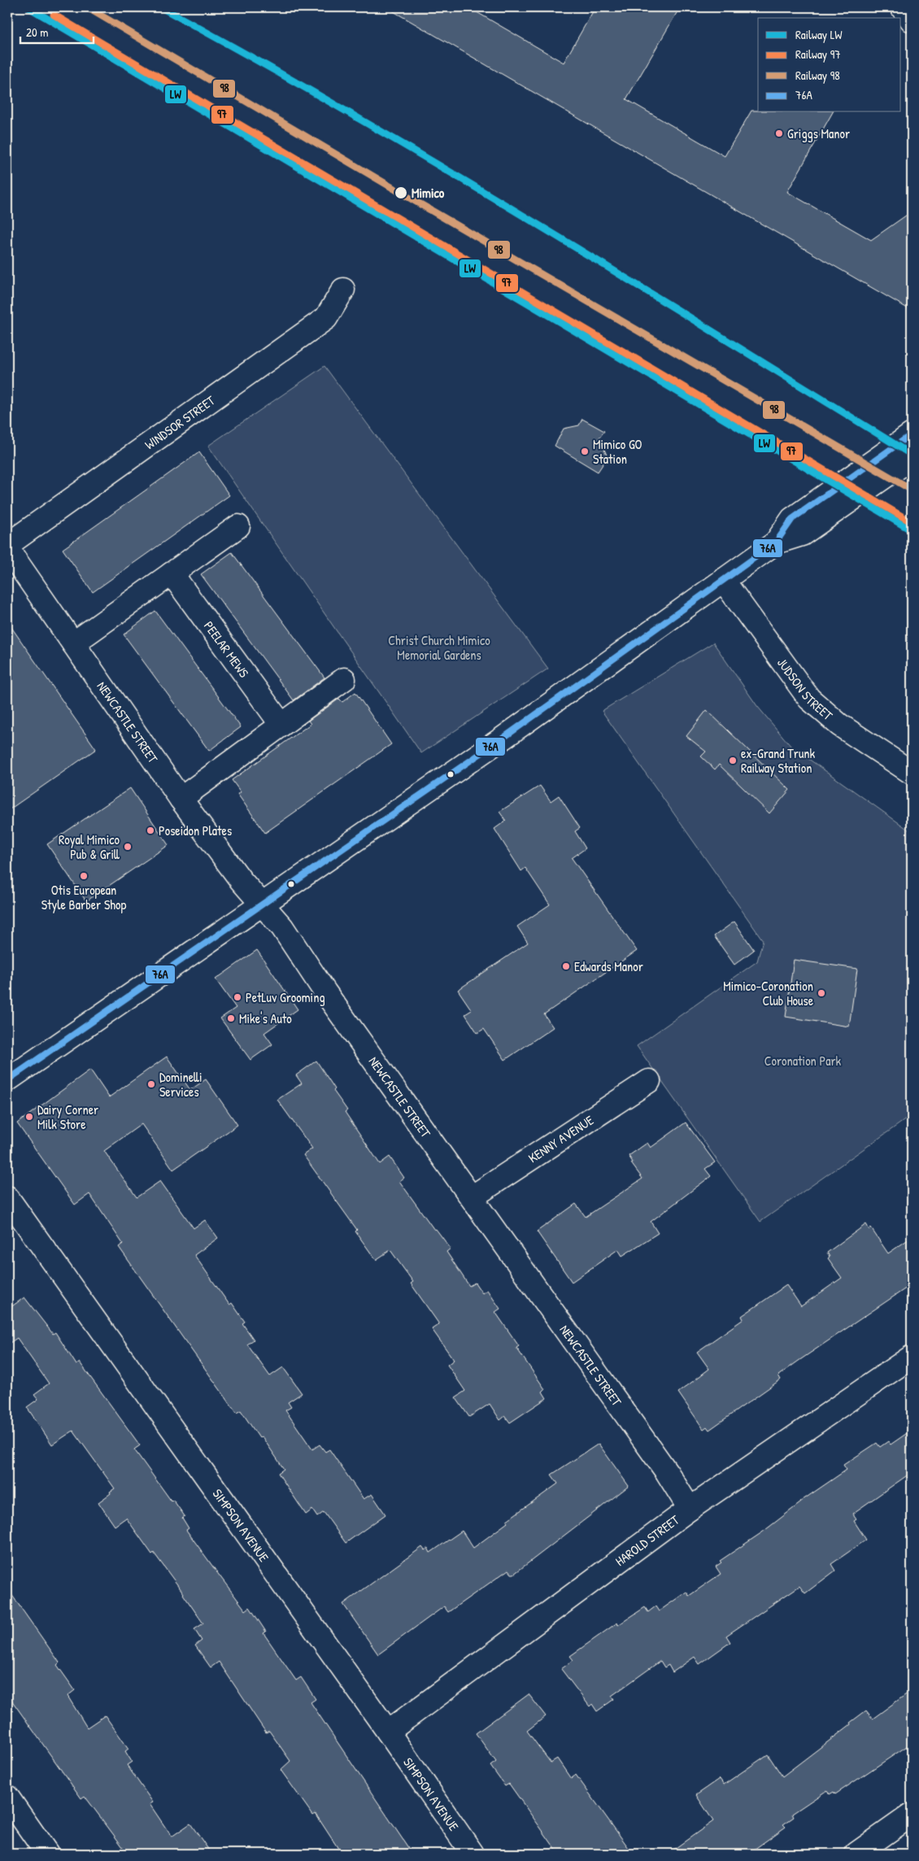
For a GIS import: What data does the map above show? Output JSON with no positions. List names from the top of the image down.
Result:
{
  "streets": {
    "street": [
      "WINDSOR STREET",
      "PEELAR MEWS",
      "JUDSON STREET",
      "NEWCASTLE STREET",
      "KENNY AVENUE",
      "SIMPSON AVENUE",
      "HAROLD STREET"
    ]
  },
  "crossings": [
    ["NEWCASTLE STREET", "KENNY AVENUE"],
    ["NEWCASTLE STREET", "HAROLD STREET"],
    ["SIMPSON AVENUE", "HAROLD STREET"]
  ],
  "parks": ["Christ Church Mimico Memorial Gardens", "Coronation Park"],
  "places": [
    "Griggs Manor",
    "Mimico",
    "Mimico GO Station",
    "ex-Grand Trunk Railway Station",
    "Poseidon Plates",
    "Royal Mimico Pub & Grill",
    "Otis European Style Barber Shop",
    "Edwards Manor",
    "Mimico-Coronation Club House",
    "PetLuv Grooming",
    "Mike's Auto",
    "Dominelli Services",
    "Dairy Corner Milk Store"
  ],
  "lines": [
    "rail line LW",
    "rail line 98",
    "rail line 97",
    "transit line 76A"
  ],
  "legend": [
    "Railway LW",
    "Railway 97",
    "Railway 98",
    "76A"
  ],
  "scale_bar": "20 m"
}
